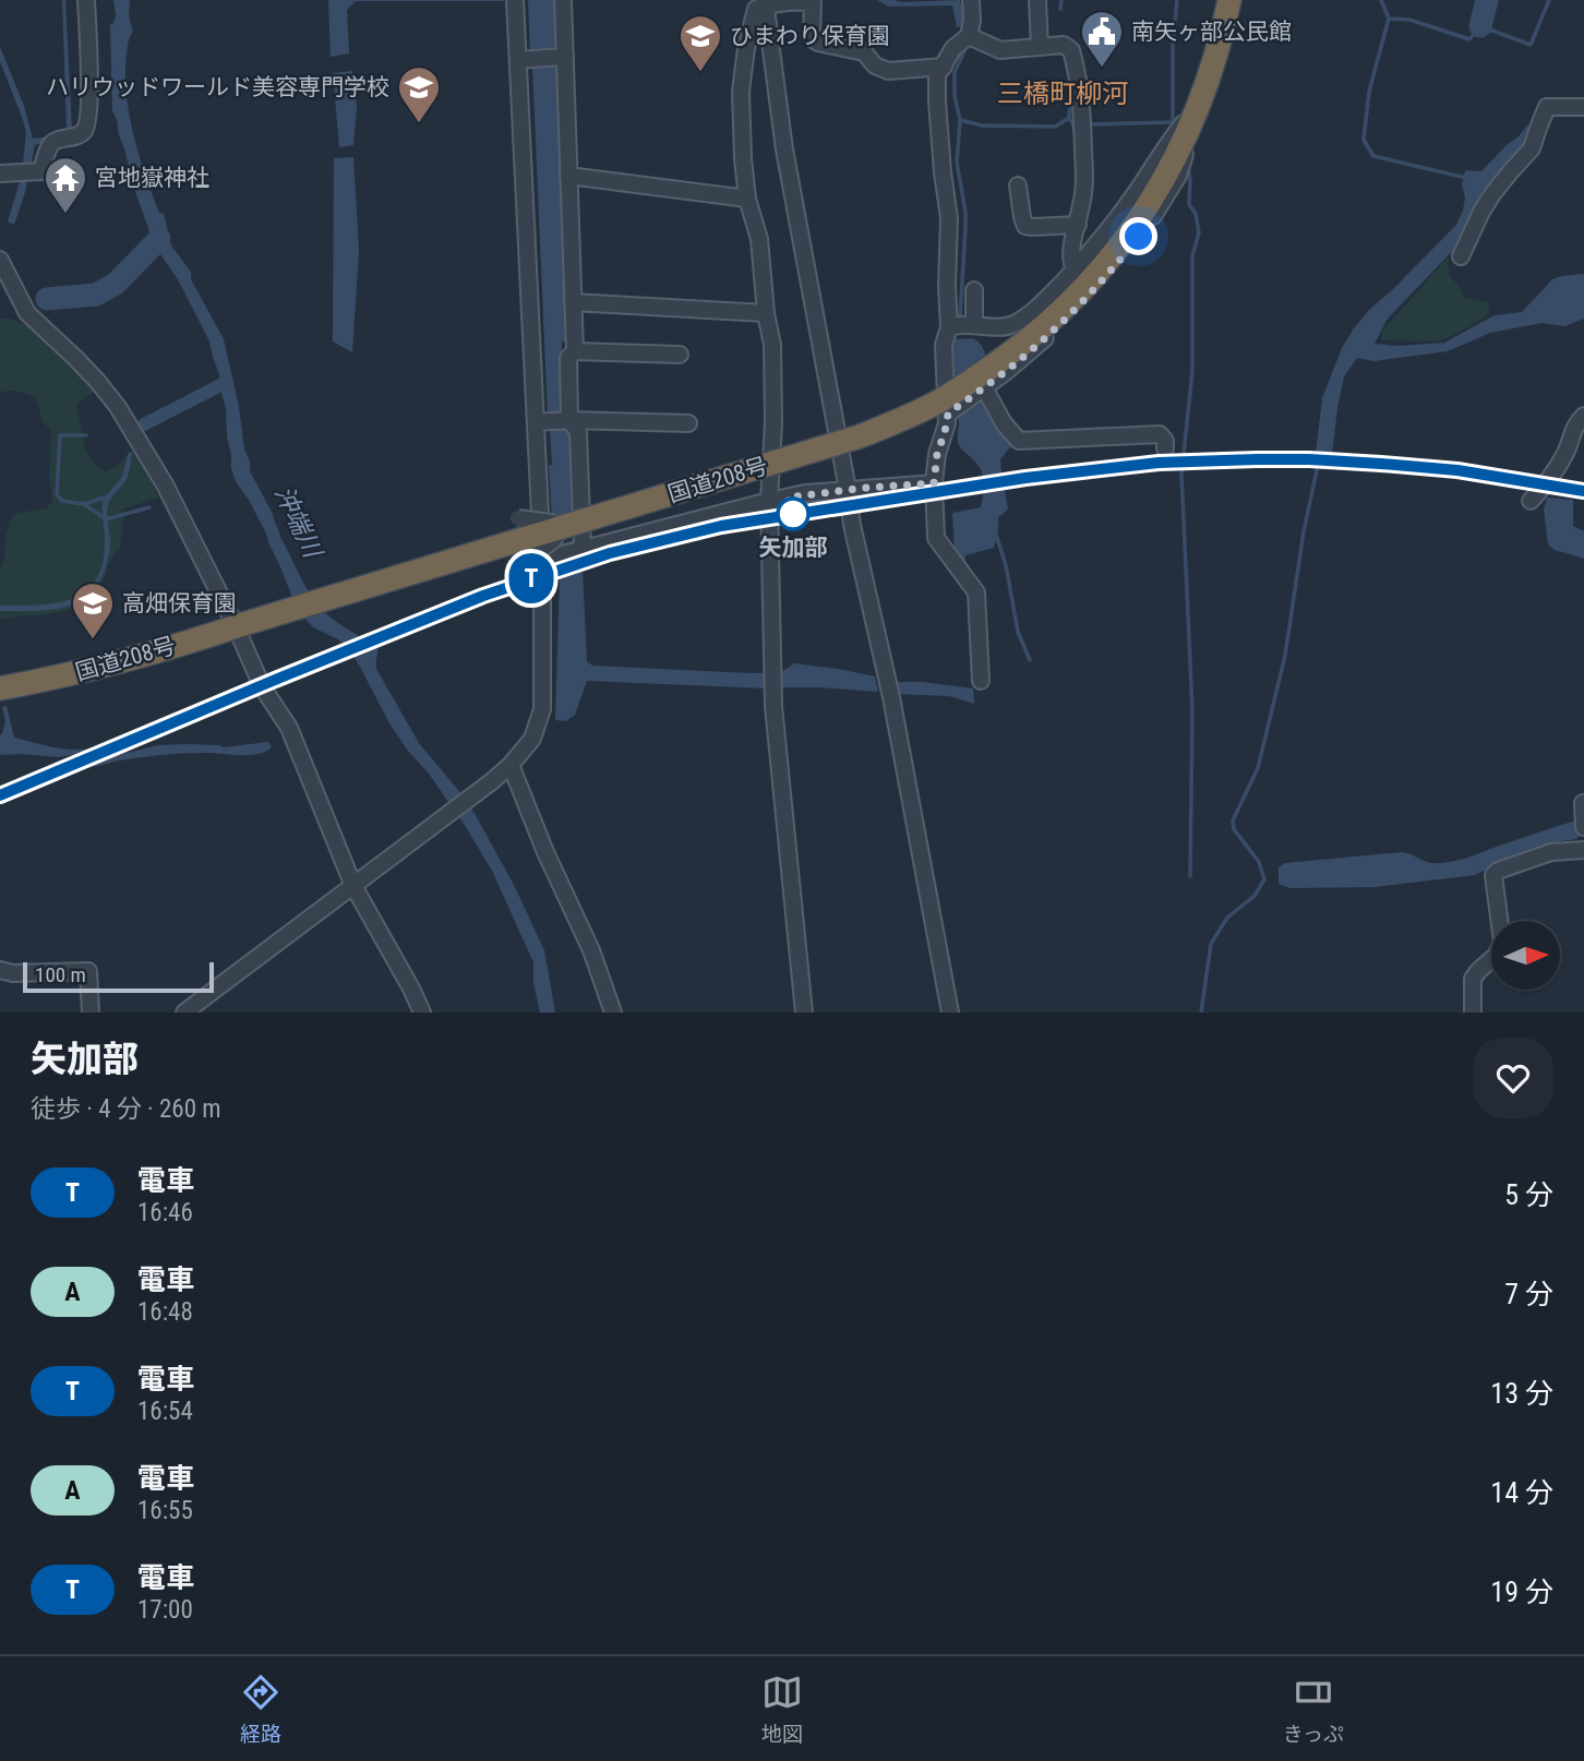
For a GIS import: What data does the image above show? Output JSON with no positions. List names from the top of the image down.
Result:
{
  "streets": {
    "highway": ["国道208号"]
  },
  "districts": ["三橋町柳河"],
  "water": ["沖端川"],
  "places": {
    "public building": ["南矢ヶ部公民館"],
    "school or university": ["ひまわり保育園", "ハリウッドワールド美容専門学校", "高畑保育園"],
    "temple": ["宮地嶽神社"],
    "other": ["矢加部"]
  },
  "scale_bar": "100 m",
  "north": "right",
  "page": {
    "on_map": "T",
    "scale": "100 m",
    "heading": ["矢加部", "徒歩 · 4 分 · 260 m"],
    "list": [
      {
        "mark": "T",
        "name": "電車",
        "note": "16:46",
        "value": "5 分"
      },
      {
        "mark": "A",
        "name": "電車",
        "note": "16:48",
        "value": "7 分"
      },
      {
        "mark": "T",
        "name": "電車",
        "note": "16:54",
        "value": "13 分"
      },
      {
        "mark": "A",
        "name": "電車",
        "note": "16:55",
        "value": "14 分"
      },
      {
        "mark": "T",
        "name": "電車",
        "note": "17:00",
        "value": "19 分"
      }
    ],
    "tabs": ["経路", "地図", "きっぷ"]
  }
}
